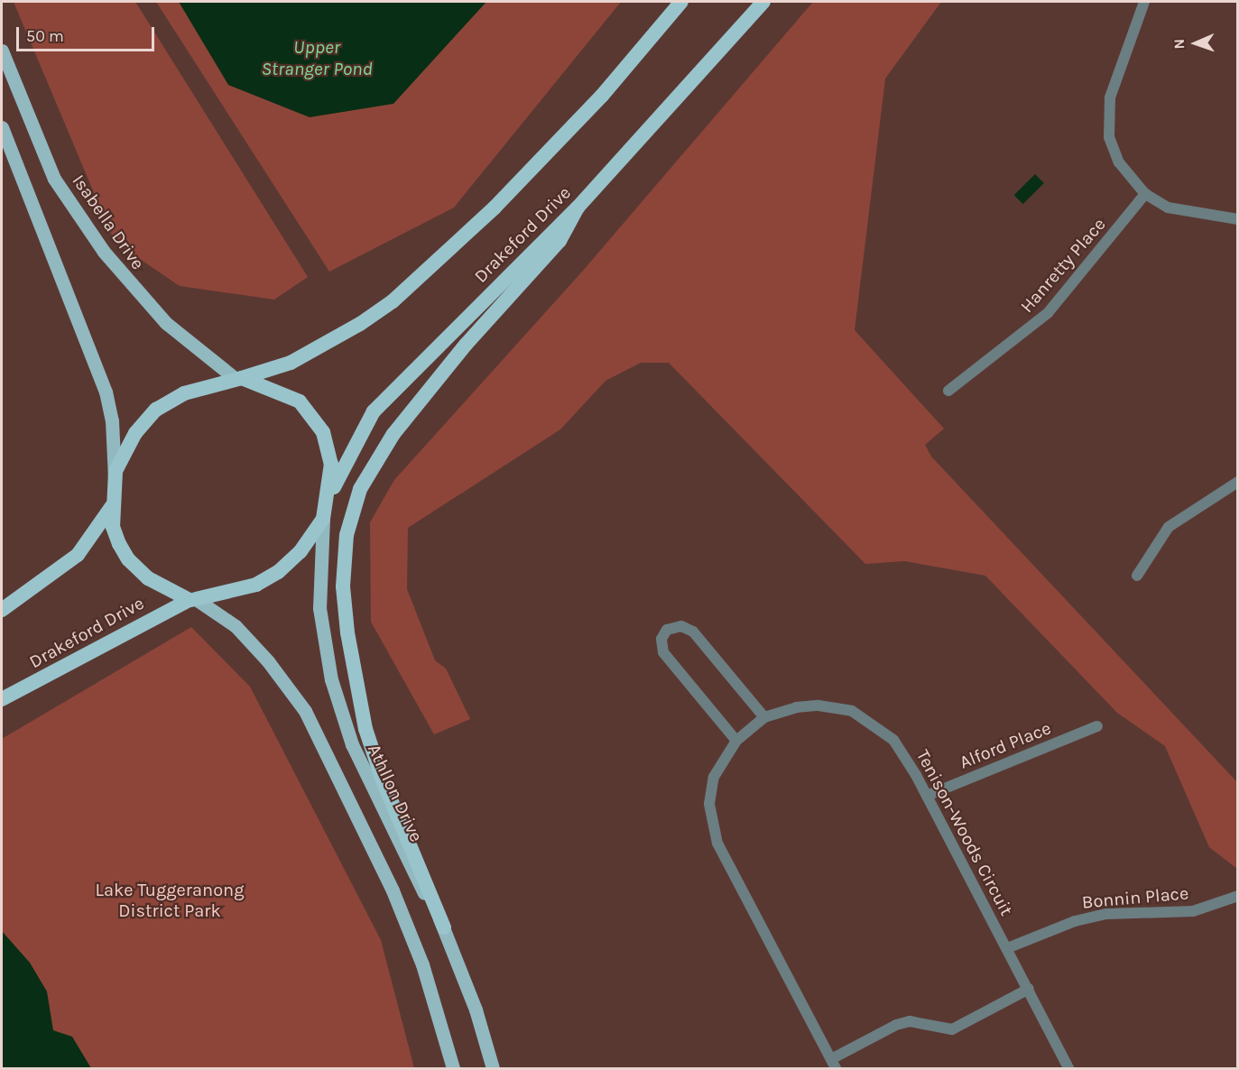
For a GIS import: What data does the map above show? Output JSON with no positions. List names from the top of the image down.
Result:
{
  "streets": {
    "highway": ["Drakeford Drive"],
    "main road": ["Isabella Drive", "Athllon Drive"],
    "street": [
      "Hanretty Place",
      "Alford Place",
      "Tenison-Woods Circuit",
      "Bonnin Place"
    ]
  },
  "crossings": [
    ["Drakeford Drive", "Athllon Drive"],
    ["Alford Place", "Tenison-Woods Circuit"],
    ["Tenison-Woods Circuit", "Bonnin Place"]
  ],
  "water": ["Upper Stranger Pond"],
  "parks": ["Lake Tuggeranong District Park"],
  "scale_bar": "50 m",
  "north": "left"
}
